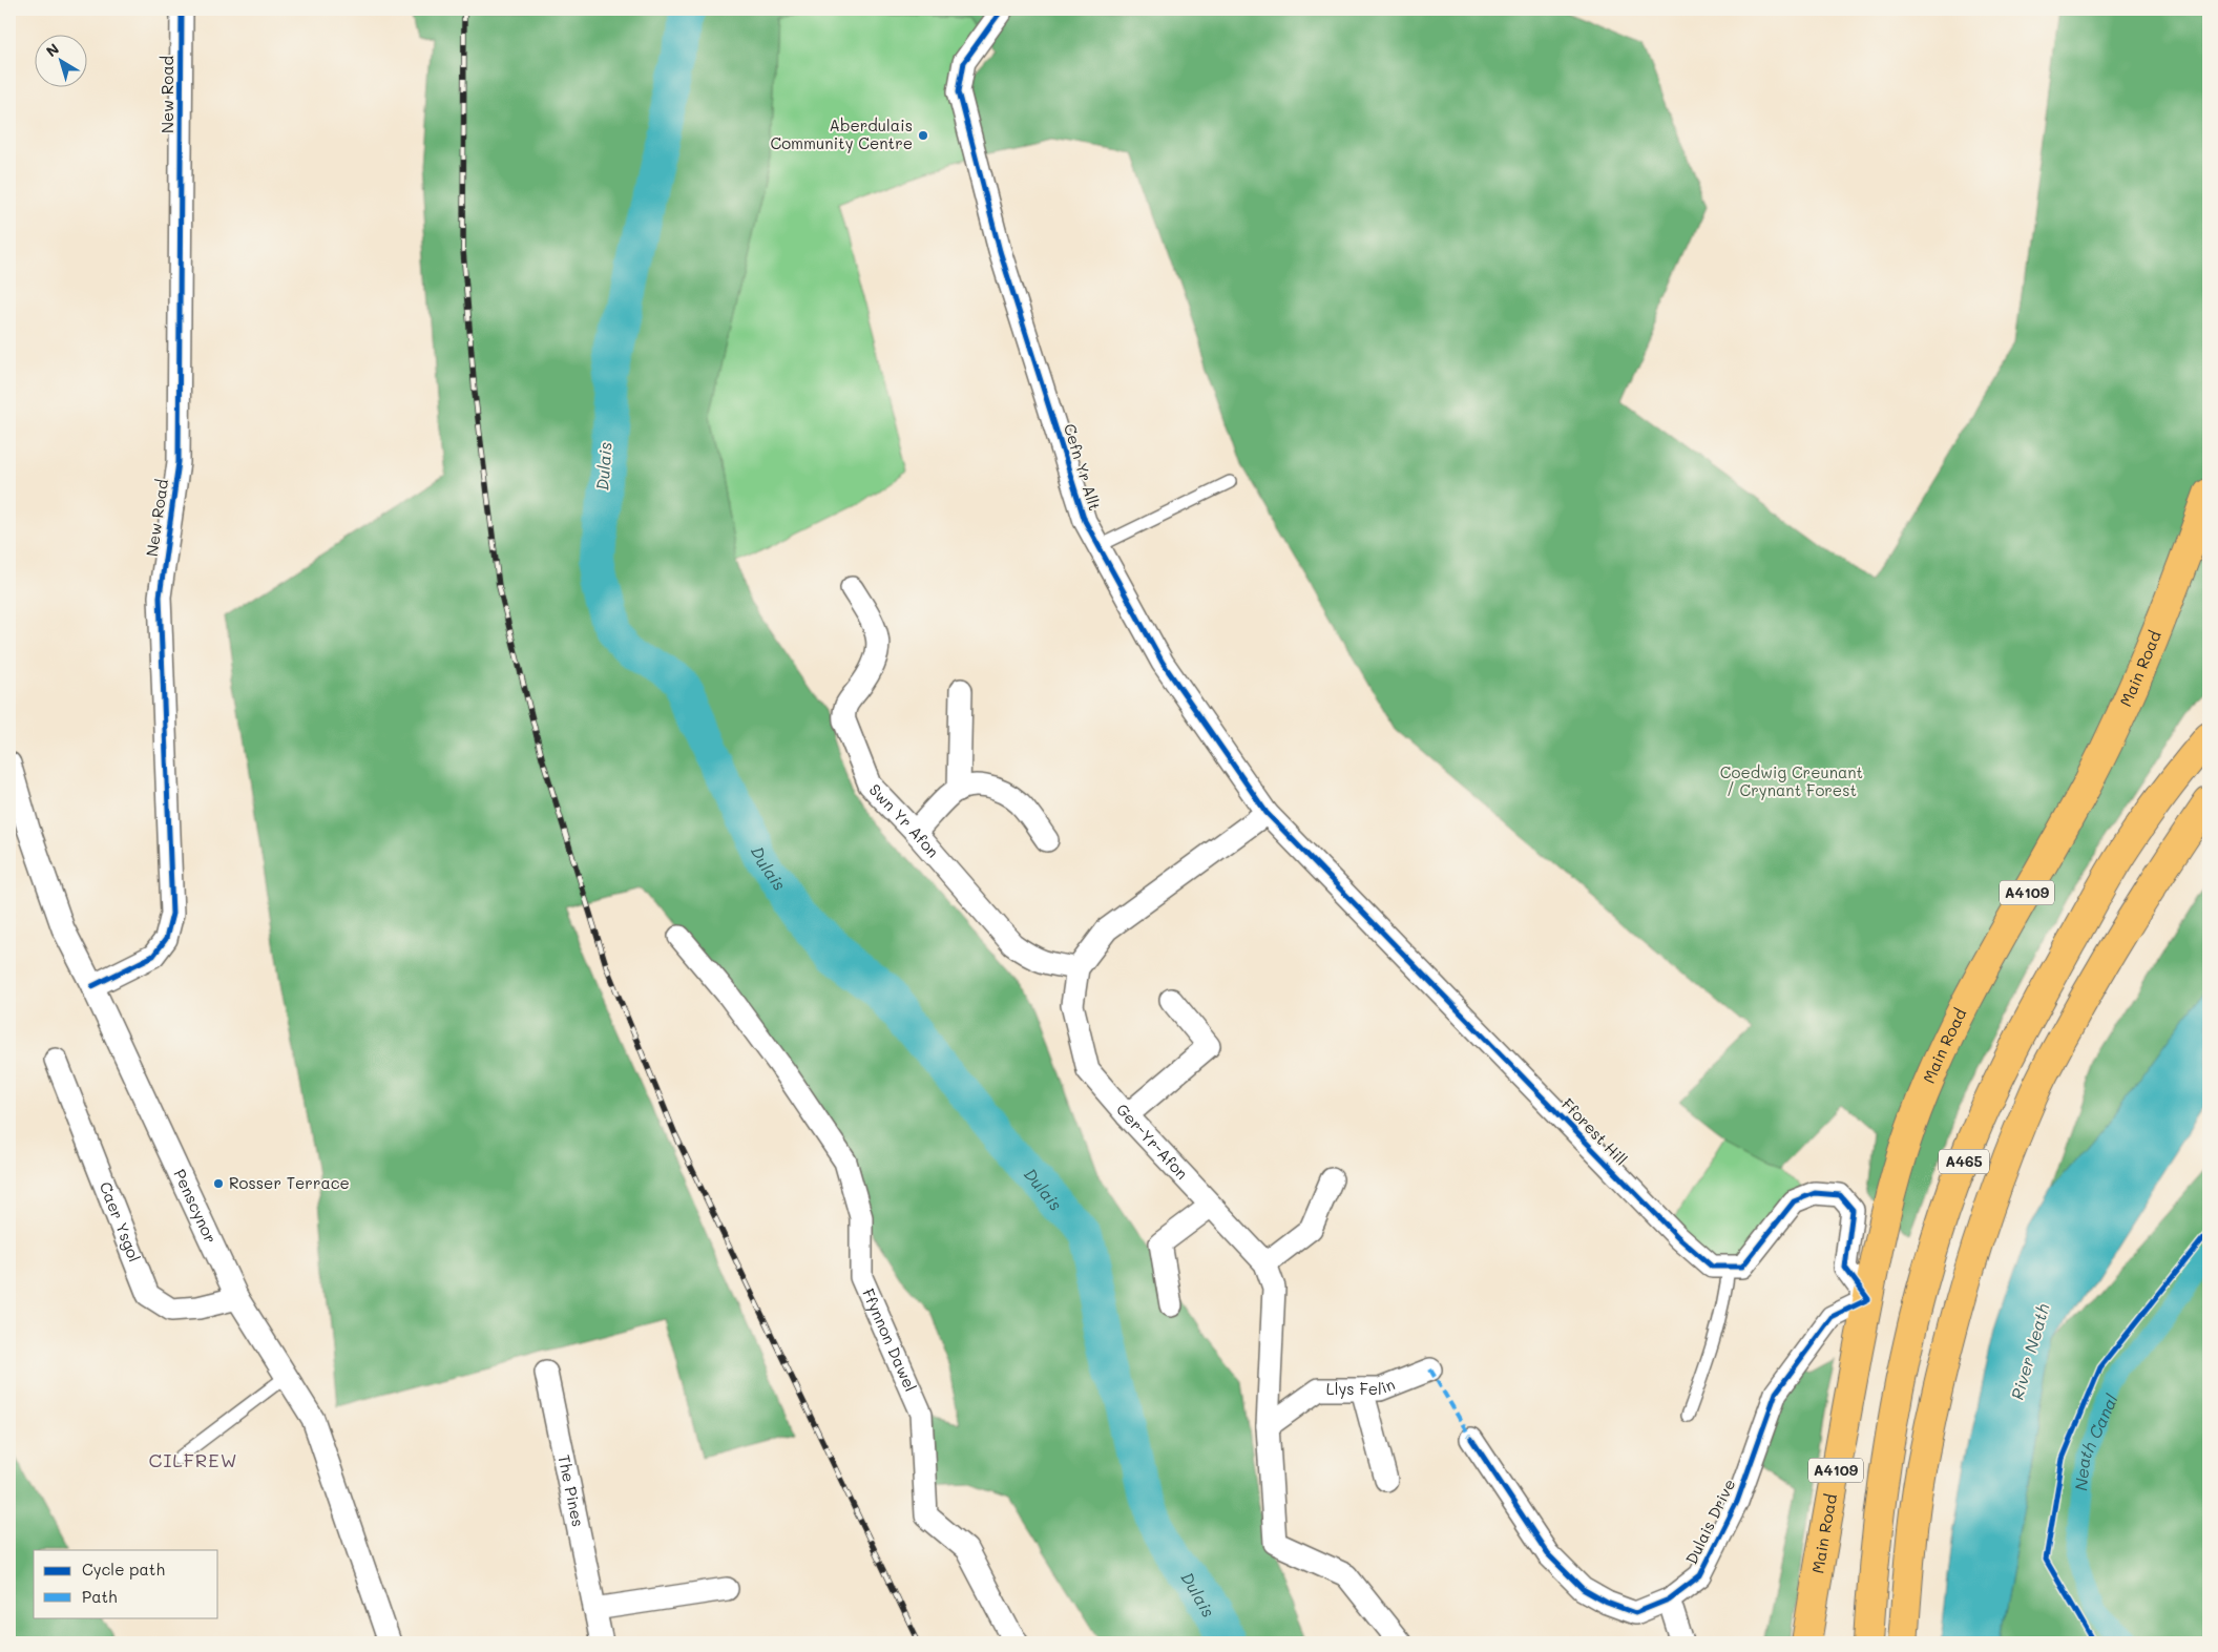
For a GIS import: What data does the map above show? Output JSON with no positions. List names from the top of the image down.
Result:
{
  "streets": {
    "main road": ["Main Road", "A4109", "A465"],
    "street": [
      "New Road",
      "Cefn Yr Allt",
      "Swn Yr Afon",
      "Fforest Hill",
      "Ger-Yr-Afon",
      "Penscynor",
      "Caer Ysgol",
      "Ffynnon Dawel",
      "Llys Felin",
      "The Pines",
      "Dulais Drive"
    ]
  },
  "crossings": [
    ["New Road", "Penscynor"],
    ["Cefn Yr Allt", "Fforest Hill"],
    ["Cefn Yr Allt", "Ger-Yr-Afon"],
    ["Main Road", "Dulais Drive"],
    ["Swn Yr Afon", "Ger-Yr-Afon"],
    ["Fforest Hill", "Ger-Yr-Afon"],
    ["Ger-Yr-Afon", "Llys Felin"],
    ["Penscynor", "Caer Ysgol"]
  ],
  "districts": ["CILFREW"],
  "water": ["Dulais", "River Neath", "Neath Canal"],
  "parks": ["Coedwig Creunant / Crynant Forest"],
  "places": ["Aberdulais Community Centre", "Rosser Terrace"],
  "legend": ["Cycle path", "Path"],
  "north": "top left"
}
